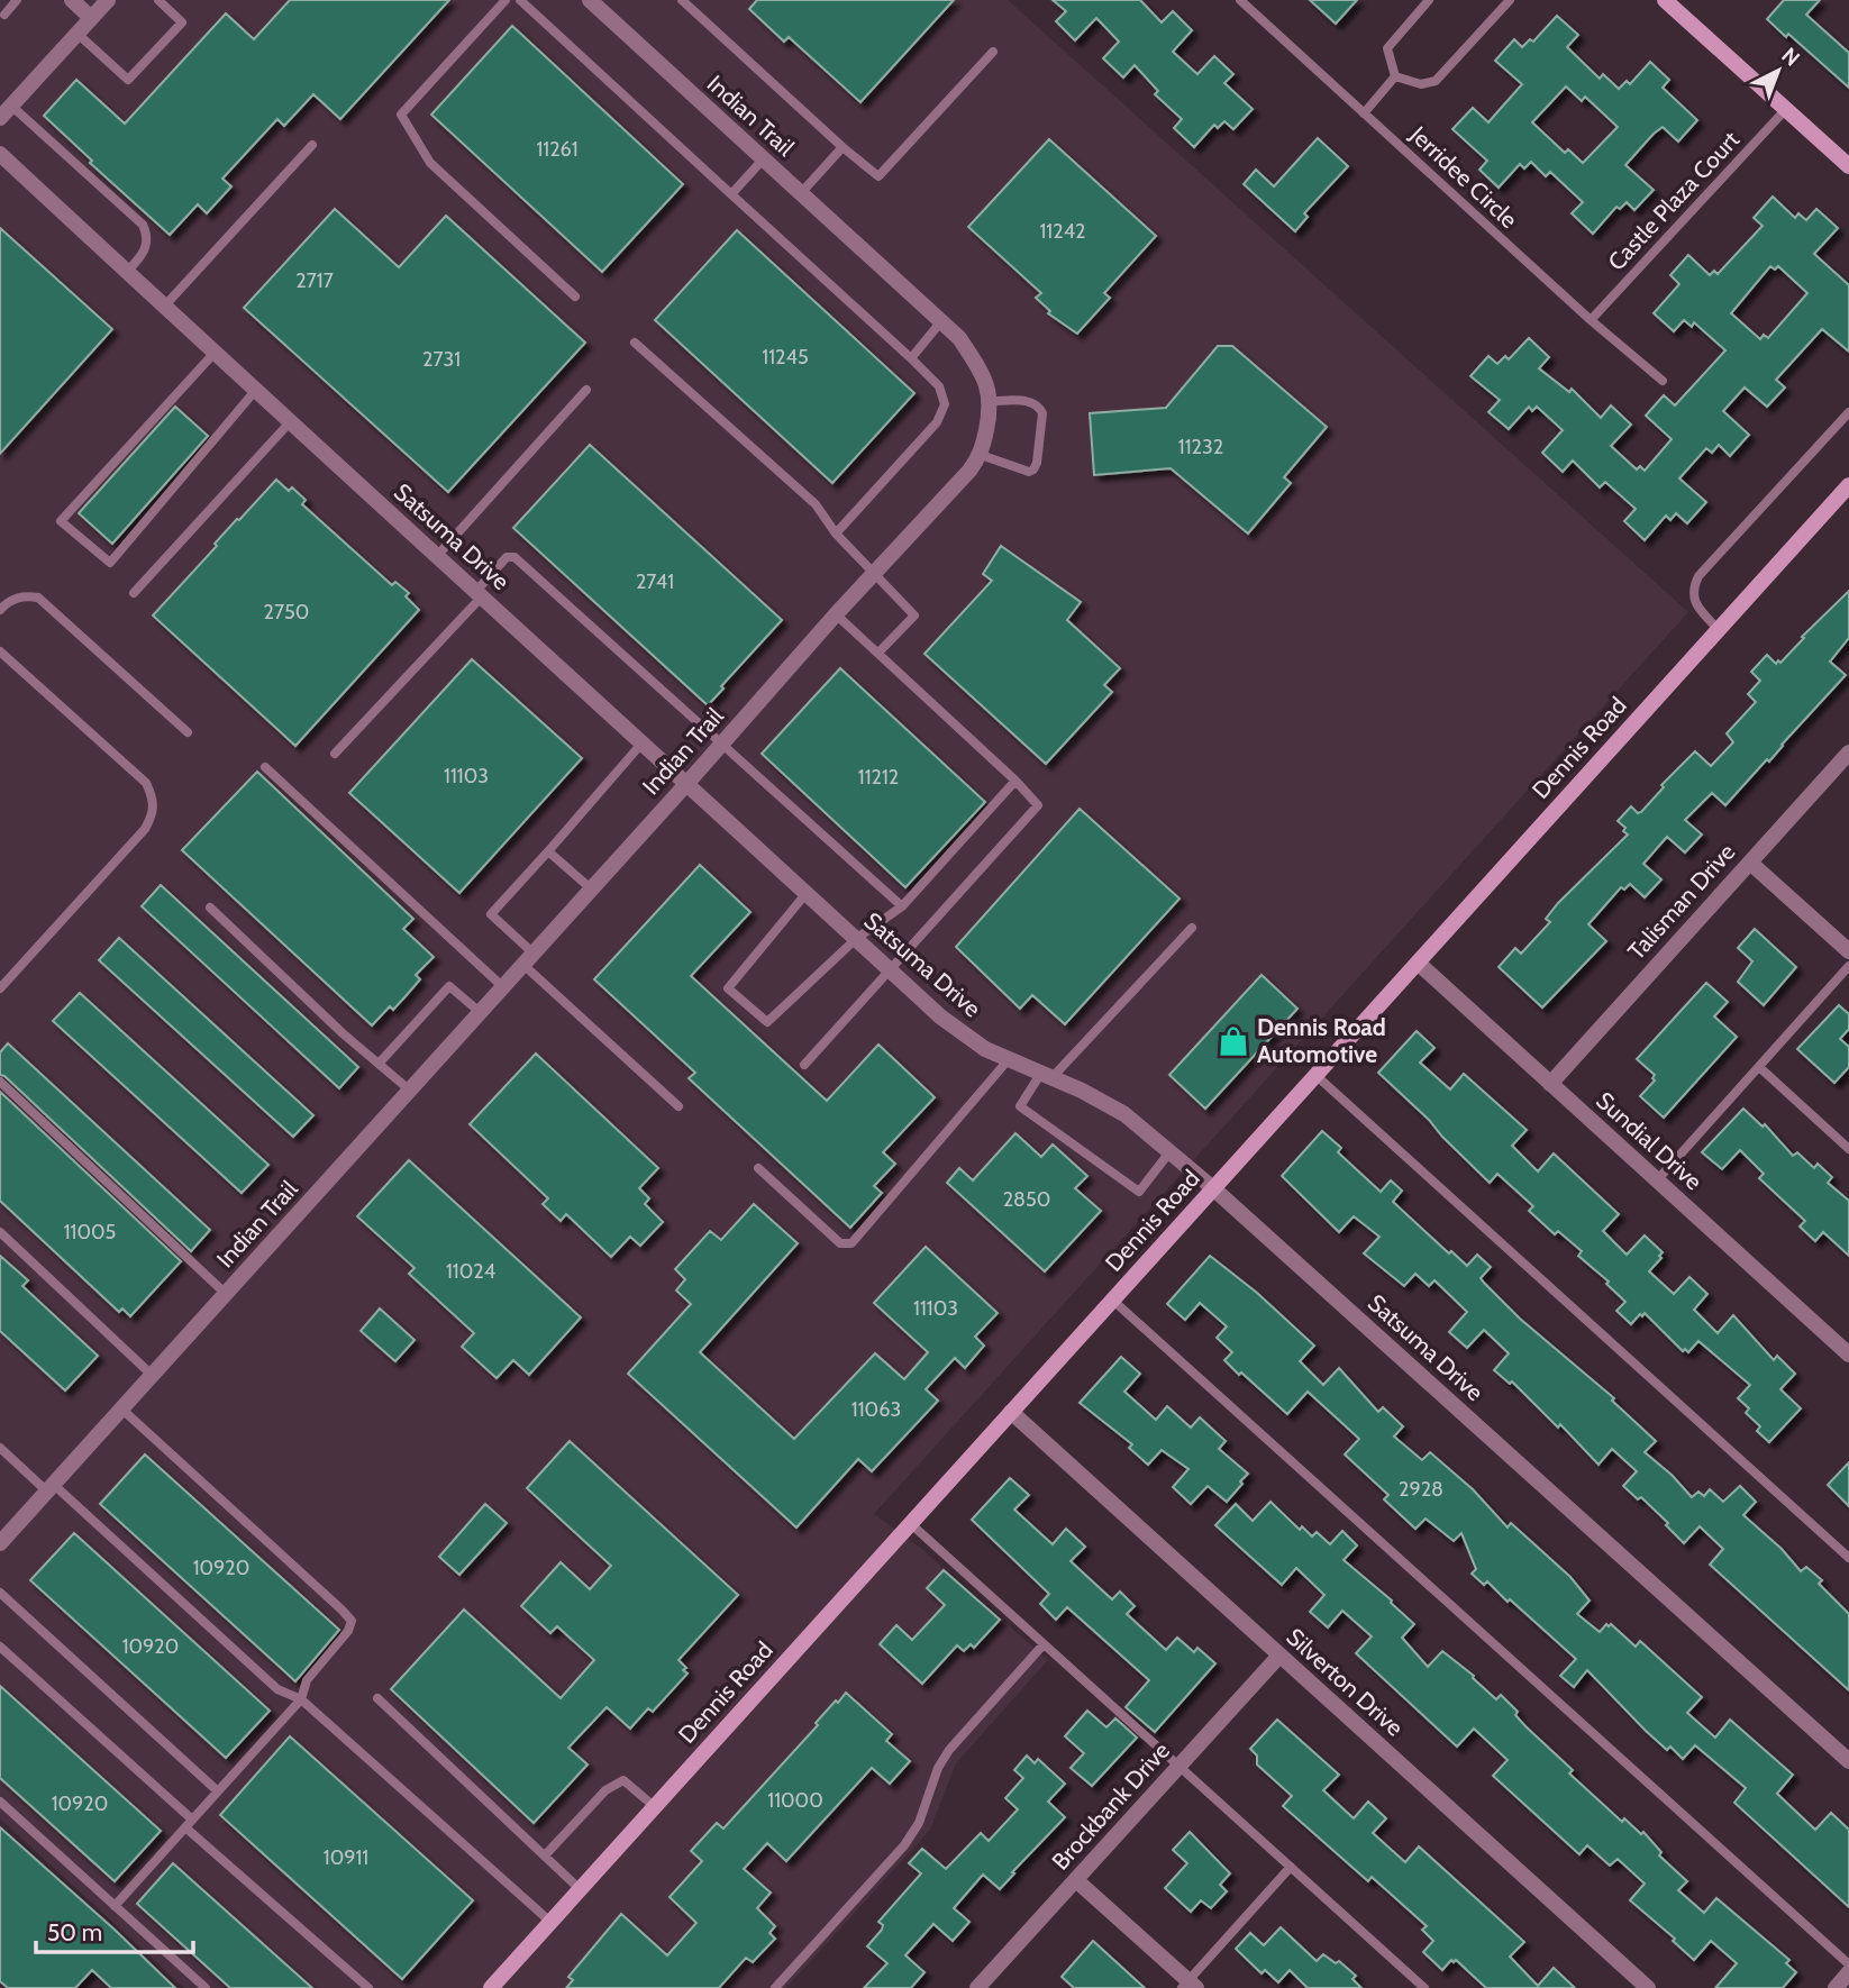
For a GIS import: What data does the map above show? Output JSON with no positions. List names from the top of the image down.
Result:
{
  "streets": {
    "street": [
      "Indian Trail",
      "Satsuma Drive",
      "Dennis Road",
      "Talisman Drive",
      "Sundial Drive",
      "Silverton Drive",
      "Brockbank Drive"
    ],
    "lane": ["Jerridee Circle", "Castle Plaza Court"]
  },
  "crossings": [
    ["Indian Trail", "Satsuma Drive"],
    ["Jerridee Circle", "Castle Plaza Court"],
    ["Satsuma Drive", "Dennis Road"],
    ["Dennis Road", "Sundial Drive"],
    ["Dennis Road", "Silverton Drive"],
    ["Talisman Drive", "Sundial Drive"],
    ["Silverton Drive", "Brockbank Drive"]
  ],
  "places": {
    "shop": ["Dennis Road Automotive"]
  },
  "house_numbers": [
    "11261",
    "11242",
    "2717",
    "11245",
    "2731",
    "11232",
    "2741",
    "2750",
    "11103",
    "11212",
    "2850",
    "11005",
    "11024",
    "11103",
    "11063",
    "2928",
    "10920",
    "10920",
    "11000",
    "10920",
    "10911"
  ],
  "scale_bar": "50 m",
  "north": "top right"
}
